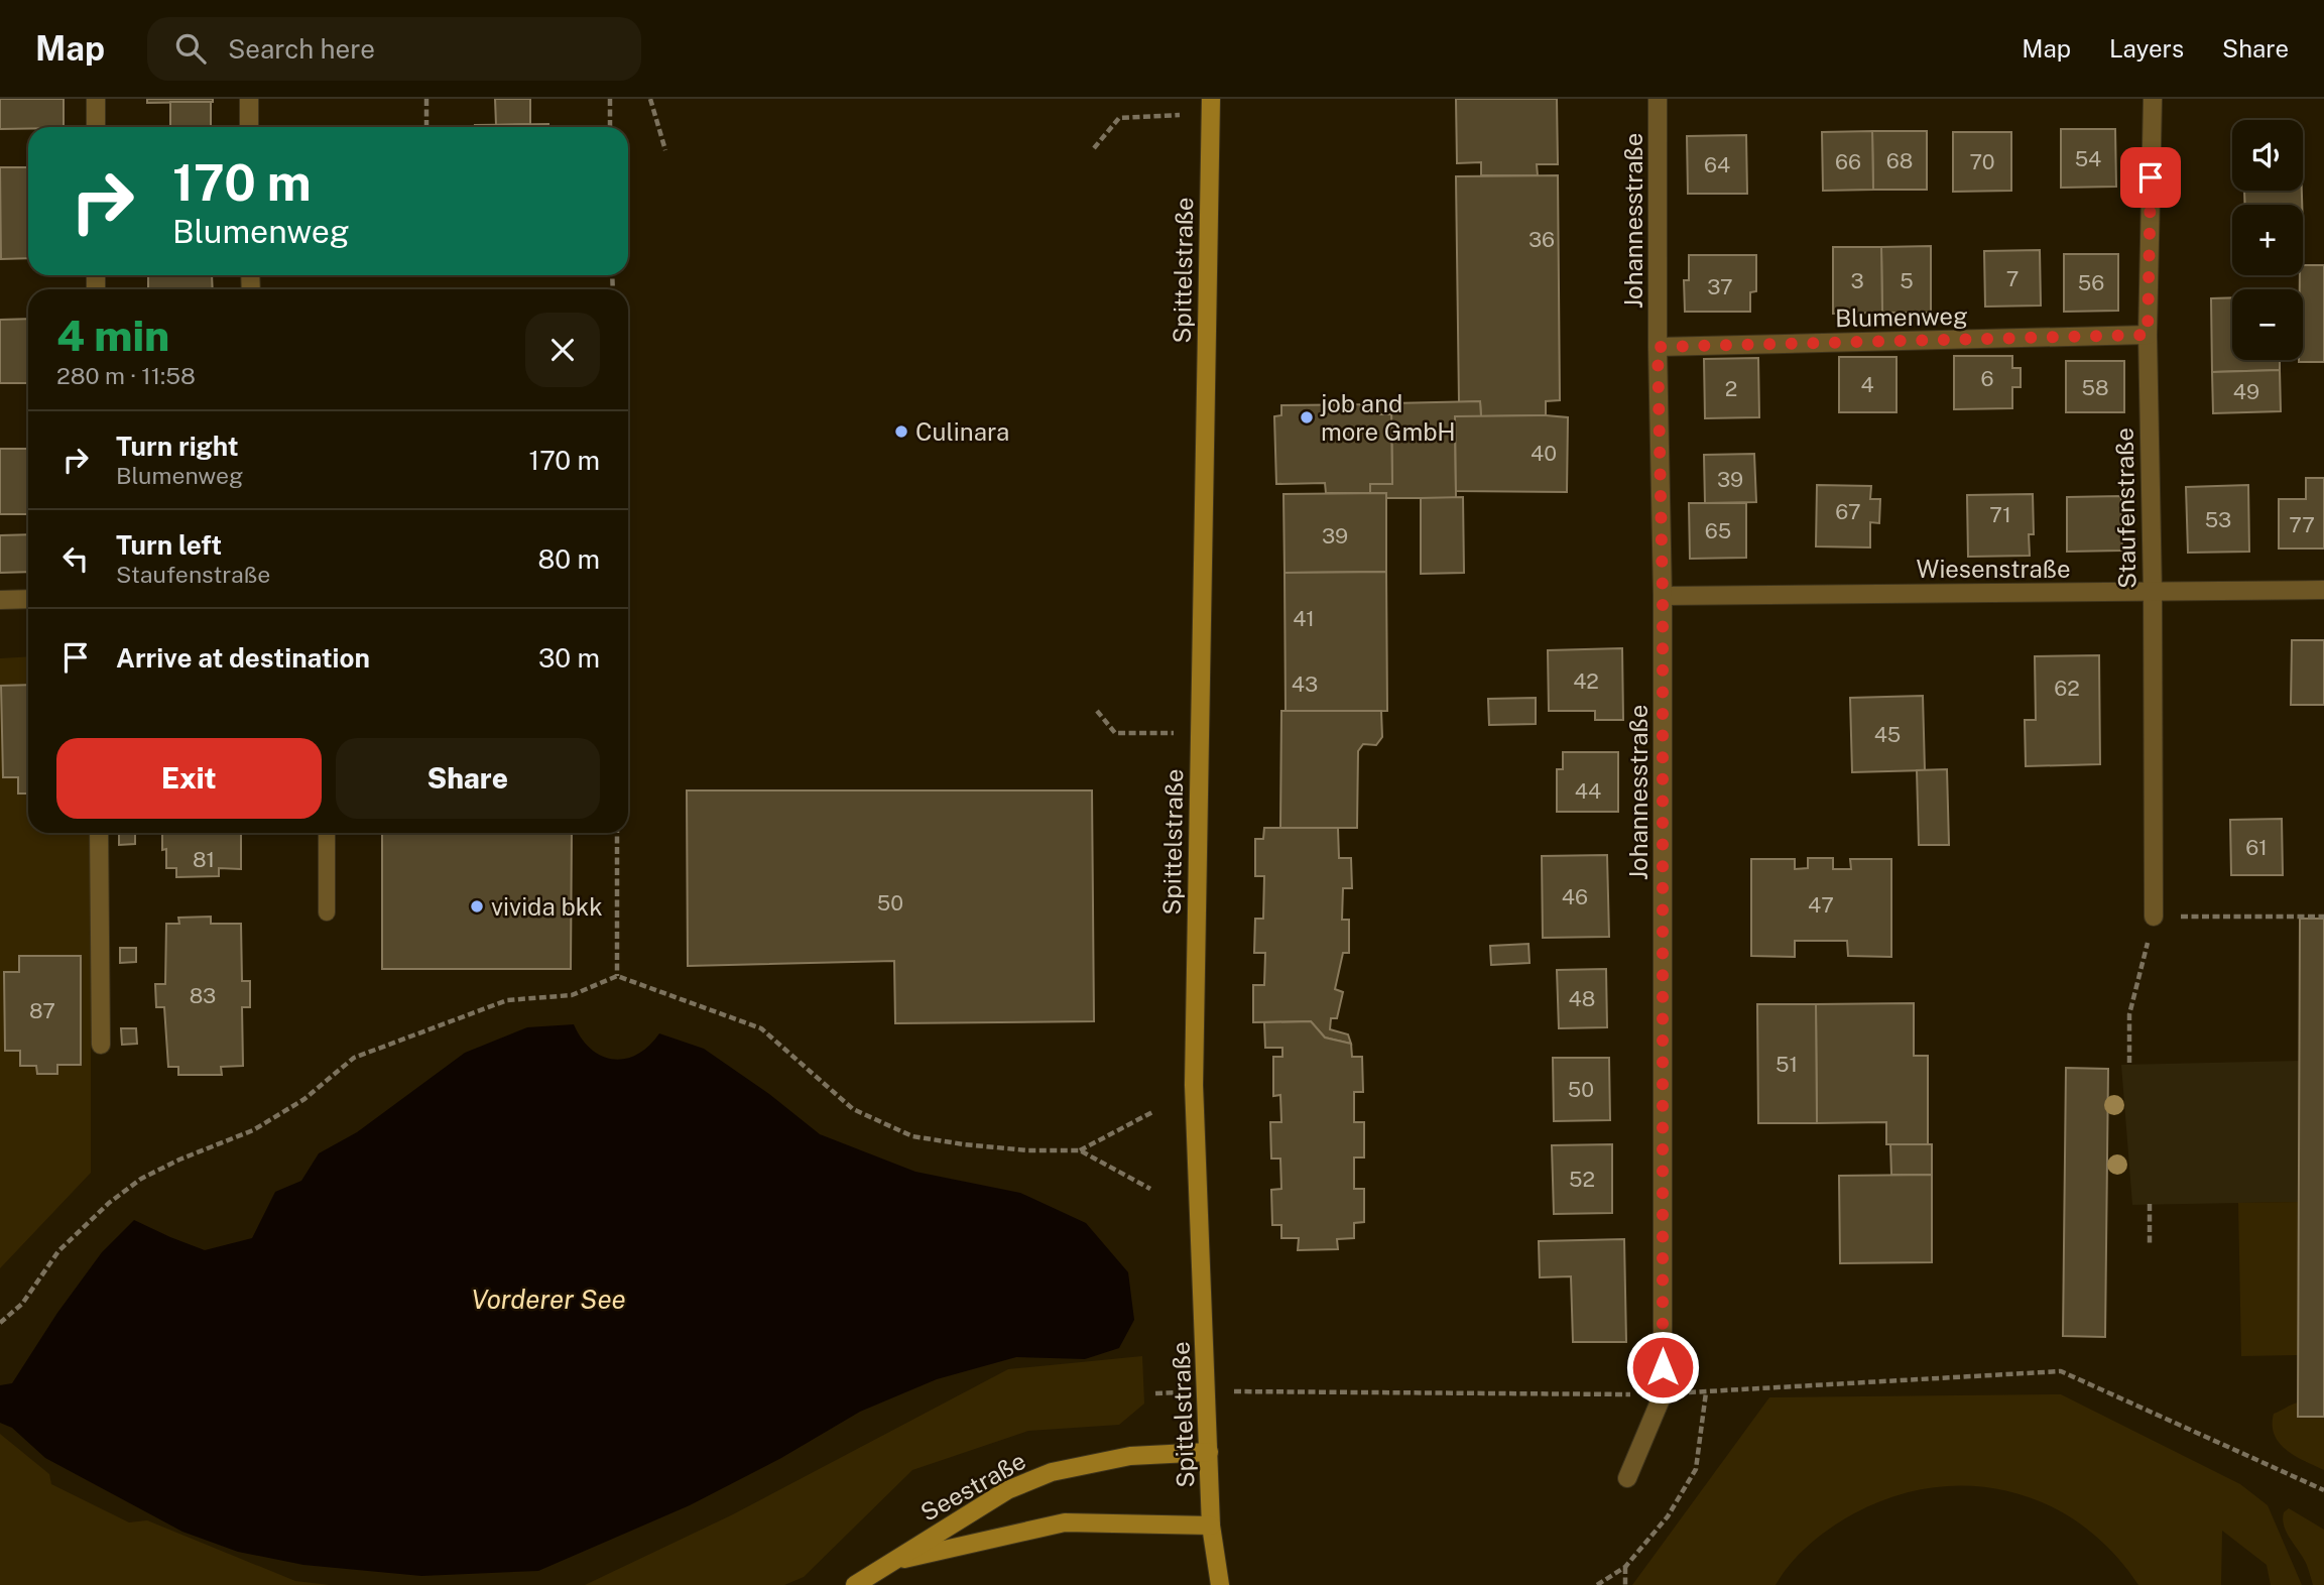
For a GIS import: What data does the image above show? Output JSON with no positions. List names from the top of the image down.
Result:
{
  "streets": {
    "main road": ["Spittelstraße", "Seestraße"],
    "street": [
      "Johannesstraße",
      "Blumenweg",
      "Staufenstraße",
      "Wiesenstraße"
    ]
  },
  "crossings": [
    ["Johannesstraße", "Blumenweg"],
    ["Johannesstraße", "Wiesenstraße"],
    ["Spittelstraße", "Seestraße"],
    ["Blumenweg", "Staufenstraße"],
    ["Staufenstraße", "Wiesenstraße"]
  ],
  "water": ["Vorderer See"],
  "places": ["job and more GmbH", "Culinara", "vivida bkk"],
  "house_numbers": [
    "54",
    "68",
    "66",
    "70",
    "64",
    "36",
    "7",
    "3",
    "5",
    "56",
    "37",
    "6",
    "4",
    "58",
    "2",
    "49",
    "40",
    "39",
    "67",
    "71",
    "53",
    "77",
    "65",
    "39",
    "41",
    "42",
    "43",
    "62",
    "45",
    "44",
    "61",
    "81",
    "46",
    "50",
    "47",
    "83",
    "48",
    "87",
    "51",
    "50",
    "52"
  ],
  "page": {
    "header": "Map",
    "search": "Search here",
    "nav": ["Map", "Layers", "Share"],
    "map_buttons": ["+", "−"],
    "turn": ["170 m", "Blumenweg"],
    "heading": ["4 min", "280 m · 11:58"],
    "list": [
      {
        "name": "Turn right",
        "note": "Blumenweg",
        "value": "170 m"
      },
      {
        "name": "Turn left",
        "note": "Staufenstraße",
        "value": "80 m"
      },
      {
        "name": "Arrive at destination",
        "value": "30 m"
      }
    ],
    "buttons": ["Exit", "Share"]
  }
}
